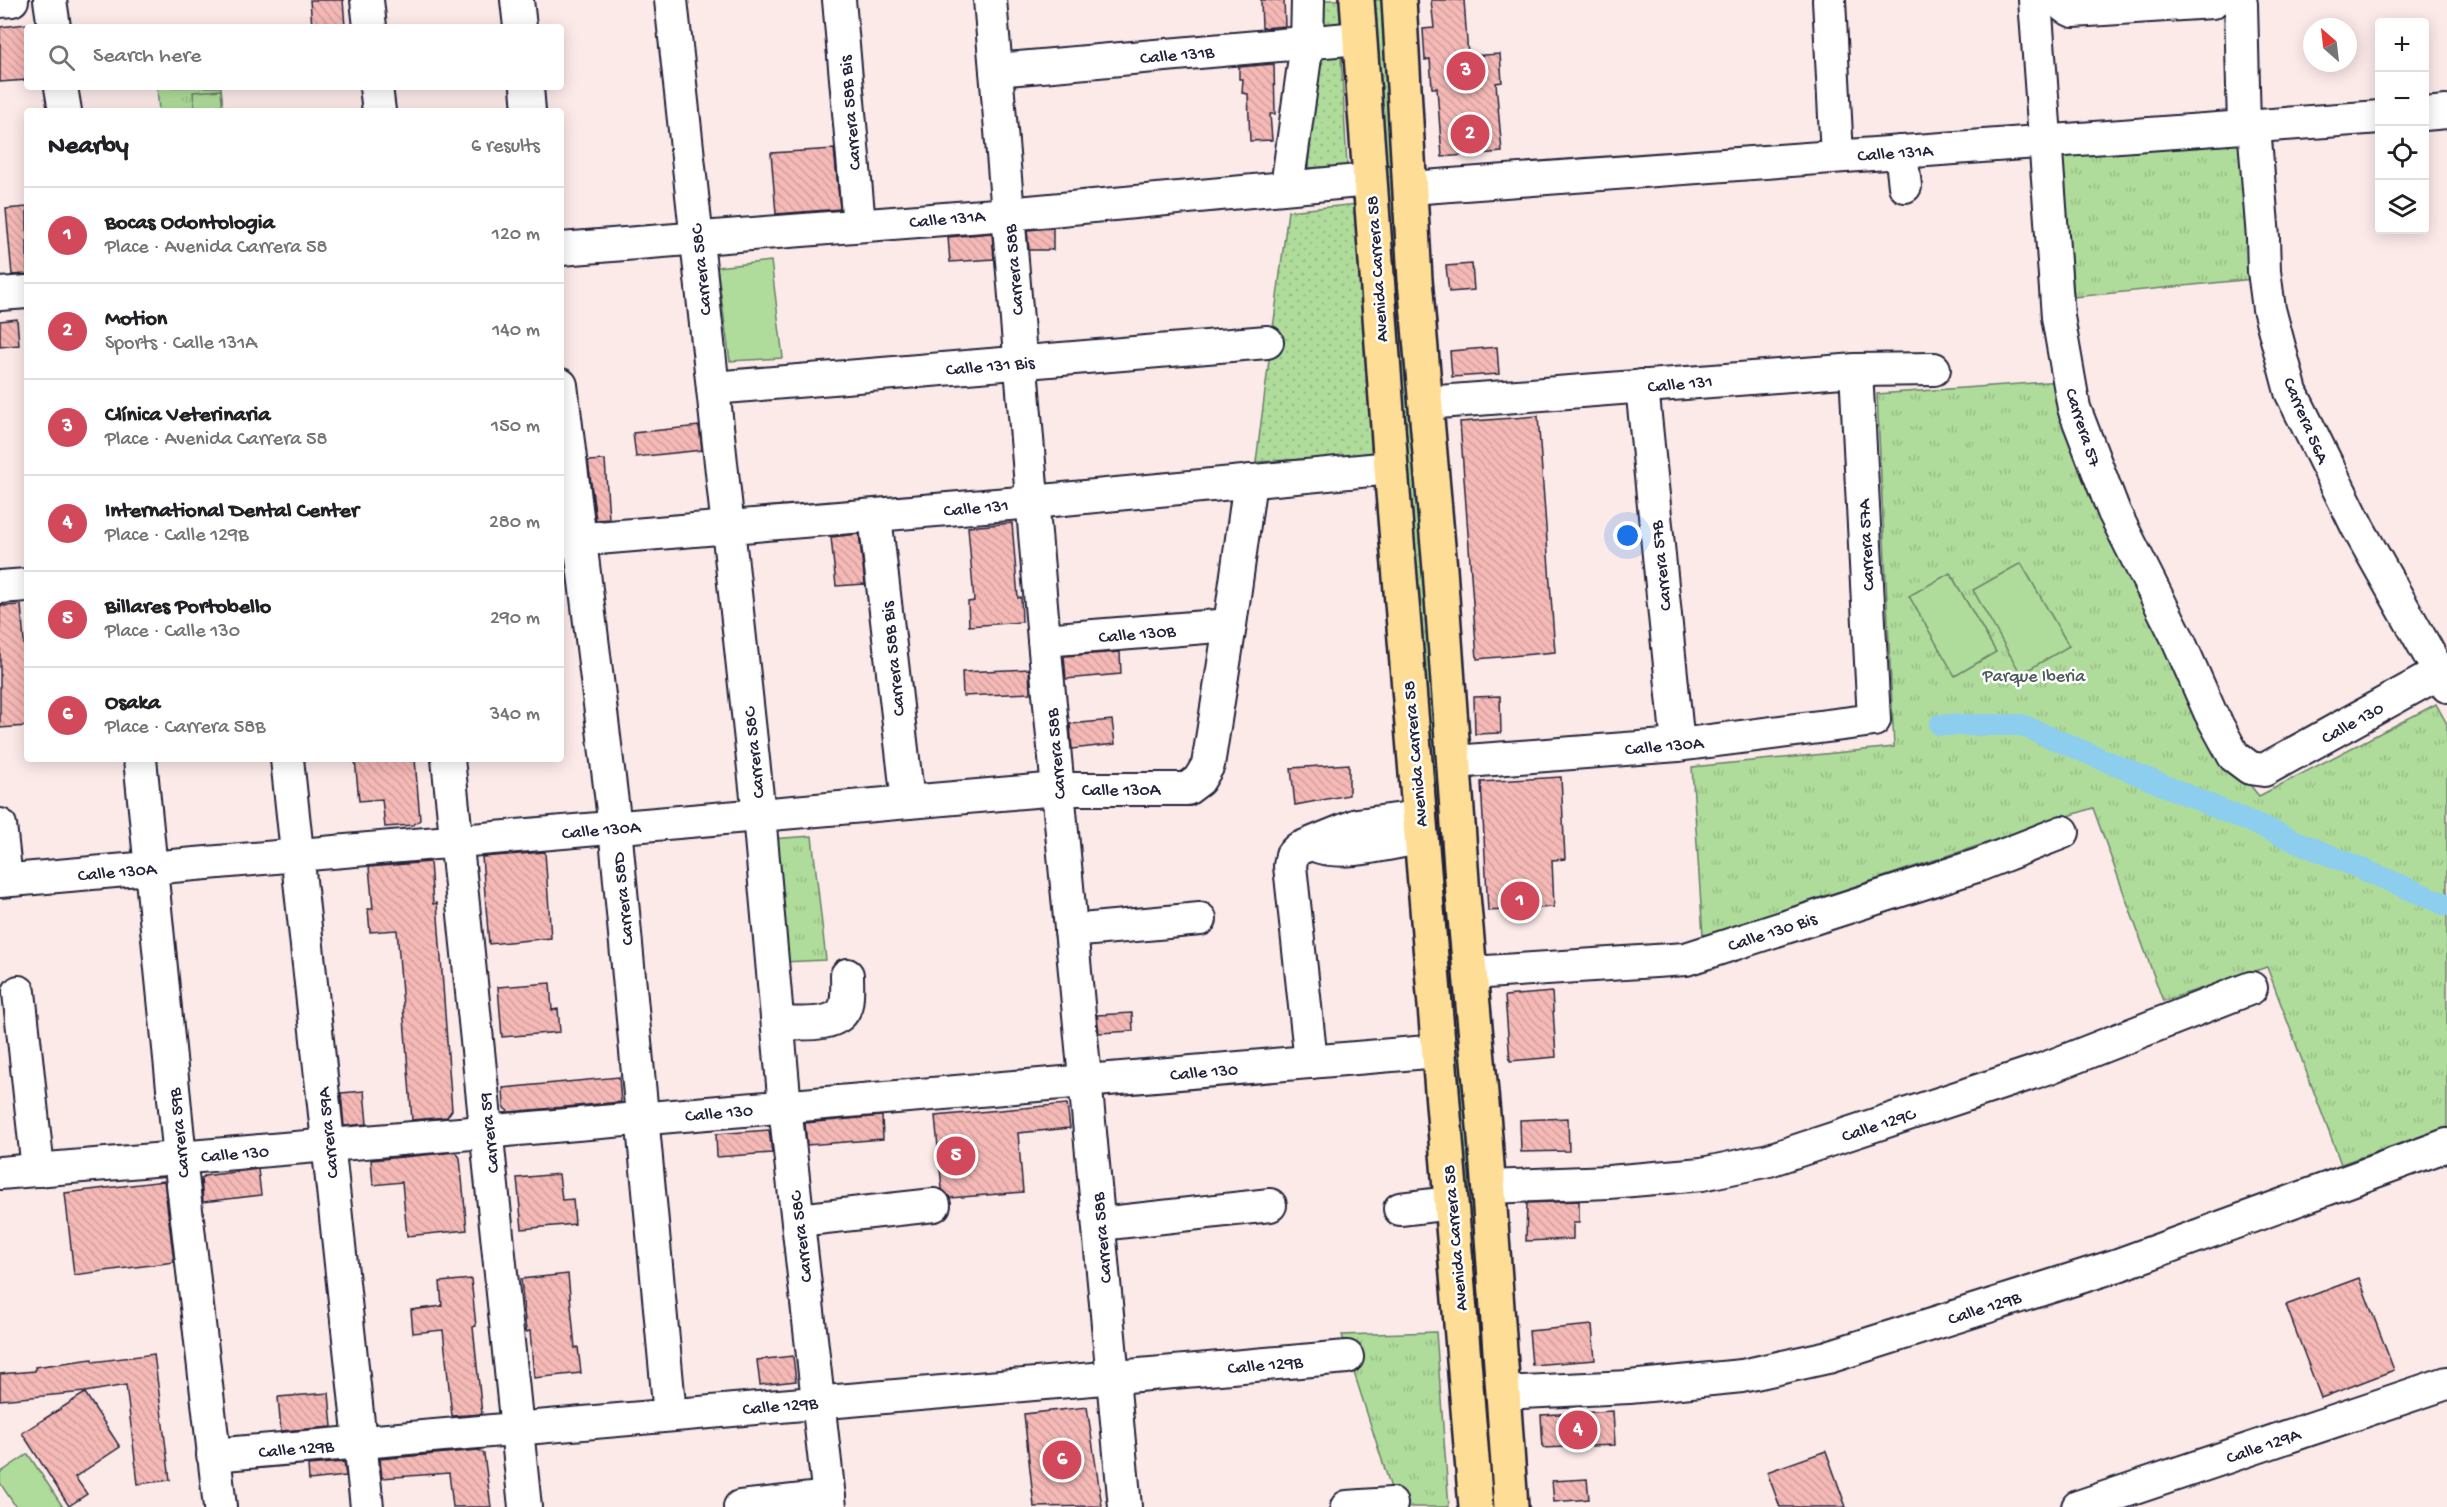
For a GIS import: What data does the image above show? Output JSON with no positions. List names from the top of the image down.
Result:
{
  "streets": {
    "main road": ["Avenida Carrera 58"],
    "street": [
      "Calle 131B",
      "Carrera 58B Bis",
      "Calle 131A",
      "Carrera 58C",
      "Carrera 58B",
      "Calle 131 Bis",
      "Calle 131",
      "Carrera 56A",
      "Carrera 57",
      "Carrera 57A",
      "Carrera 57B",
      "Calle 130B",
      "Calle 130",
      "Calle 130A",
      "Carrera 58D",
      "Calle 130 Bis",
      "Calle 129C",
      "Carrera 59B",
      "Carrera 59A",
      "Carrera 59",
      "Calle 129B",
      "Calle 129A"
    ]
  },
  "crossings": [
    ["Calle 131B", "Avenida Carrera 58"],
    ["Calle 131B", "Carrera 58B"],
    ["Carrera 58B Bis", "Calle 131A"],
    ["Carrera 58B Bis", "Calle 131"],
    ["Carrera 58B Bis", "Calle 130A"],
    ["Calle 131A", "Avenida Carrera 58"],
    ["Calle 131A", "Carrera 58C"],
    ["Calle 131A", "Carrera 58B"],
    ["Calle 131A", "Carrera 56A"],
    ["Calle 131A", "Carrera 57"],
    ["Avenida Carrera 58", "Calle 131"],
    ["Avenida Carrera 58", "Calle 130"],
    ["Avenida Carrera 58", "Calle 130A"],
    ["Avenida Carrera 58", "Calle 130 Bis"],
    ["Avenida Carrera 58", "Calle 129C"],
    ["Avenida Carrera 58", "Calle 129B"],
    ["Carrera 58C", "Calle 131 Bis"],
    ["Carrera 58C", "Calle 131"],
    ["Carrera 58C", "Calle 130"],
    ["Carrera 58C", "Calle 130A"],
    ["Carrera 58C", "Calle 129B"],
    ["Carrera 58B", "Calle 131 Bis"],
    ["Carrera 58B", "Calle 131"],
    ["Carrera 58B", "Calle 130B"],
    ["Carrera 58B", "Calle 130"],
    ["Carrera 58B", "Calle 130A"],
    ["Carrera 58B", "Calle 129B"],
    ["Calle 131", "Carrera 57A"],
    ["Calle 131", "Carrera 57B"],
    ["Calle 131", "Carrera 58D"],
    ["Carrera 56A", "Calle 130"],
    ["Carrera 57", "Calle 130"],
    ["Carrera 57A", "Calle 130A"],
    ["Carrera 57B", "Calle 130A"],
    ["Calle 130B", "Calle 130A"],
    ["Calle 130", "Carrera 58D"],
    ["Calle 130", "Carrera 59B"],
    ["Calle 130", "Carrera 59A"],
    ["Calle 130", "Carrera 59"],
    ["Calle 130A", "Carrera 58D"],
    ["Calle 130A", "Carrera 59B"],
    ["Calle 130A", "Carrera 59A"],
    ["Calle 130A", "Carrera 59"],
    ["Carrera 58D", "Calle 129B"],
    ["Carrera 59B", "Calle 129B"],
    ["Carrera 59A", "Calle 129B"],
    ["Carrera 59", "Calle 129B"]
  ],
  "parks": ["Parque Iberia"],
  "north": "top left",
  "page": {
    "map_buttons": ["+", "−"],
    "search": "Search here",
    "pins": [
      "3",
      "2",
      "1",
      "5",
      "4",
      "6"
    ],
    "heading": ["Nearby", "6 results"],
    "list": [
      {
        "mark": "1",
        "name": "Bocas Odontologia",
        "note": "Place · Avenida Carrera 58",
        "value": "120 m"
      },
      {
        "mark": "2",
        "name": "Motion",
        "note": "Sports · Calle 131A",
        "value": "140 m"
      },
      {
        "mark": "3",
        "name": "Clínica Veterinaria",
        "note": "Place · Avenida Carrera 58",
        "value": "150 m"
      },
      {
        "mark": "4",
        "name": "International Dental Center",
        "note": "Place · Calle 129B",
        "value": "280 m"
      },
      {
        "mark": "5",
        "name": "Billares Portobello",
        "note": "Place · Calle 130",
        "value": "290 m"
      },
      {
        "mark": "6",
        "name": "Osaka",
        "note": "Place · Carrera 58B",
        "value": "340 m"
      }
    ]
  }
}
